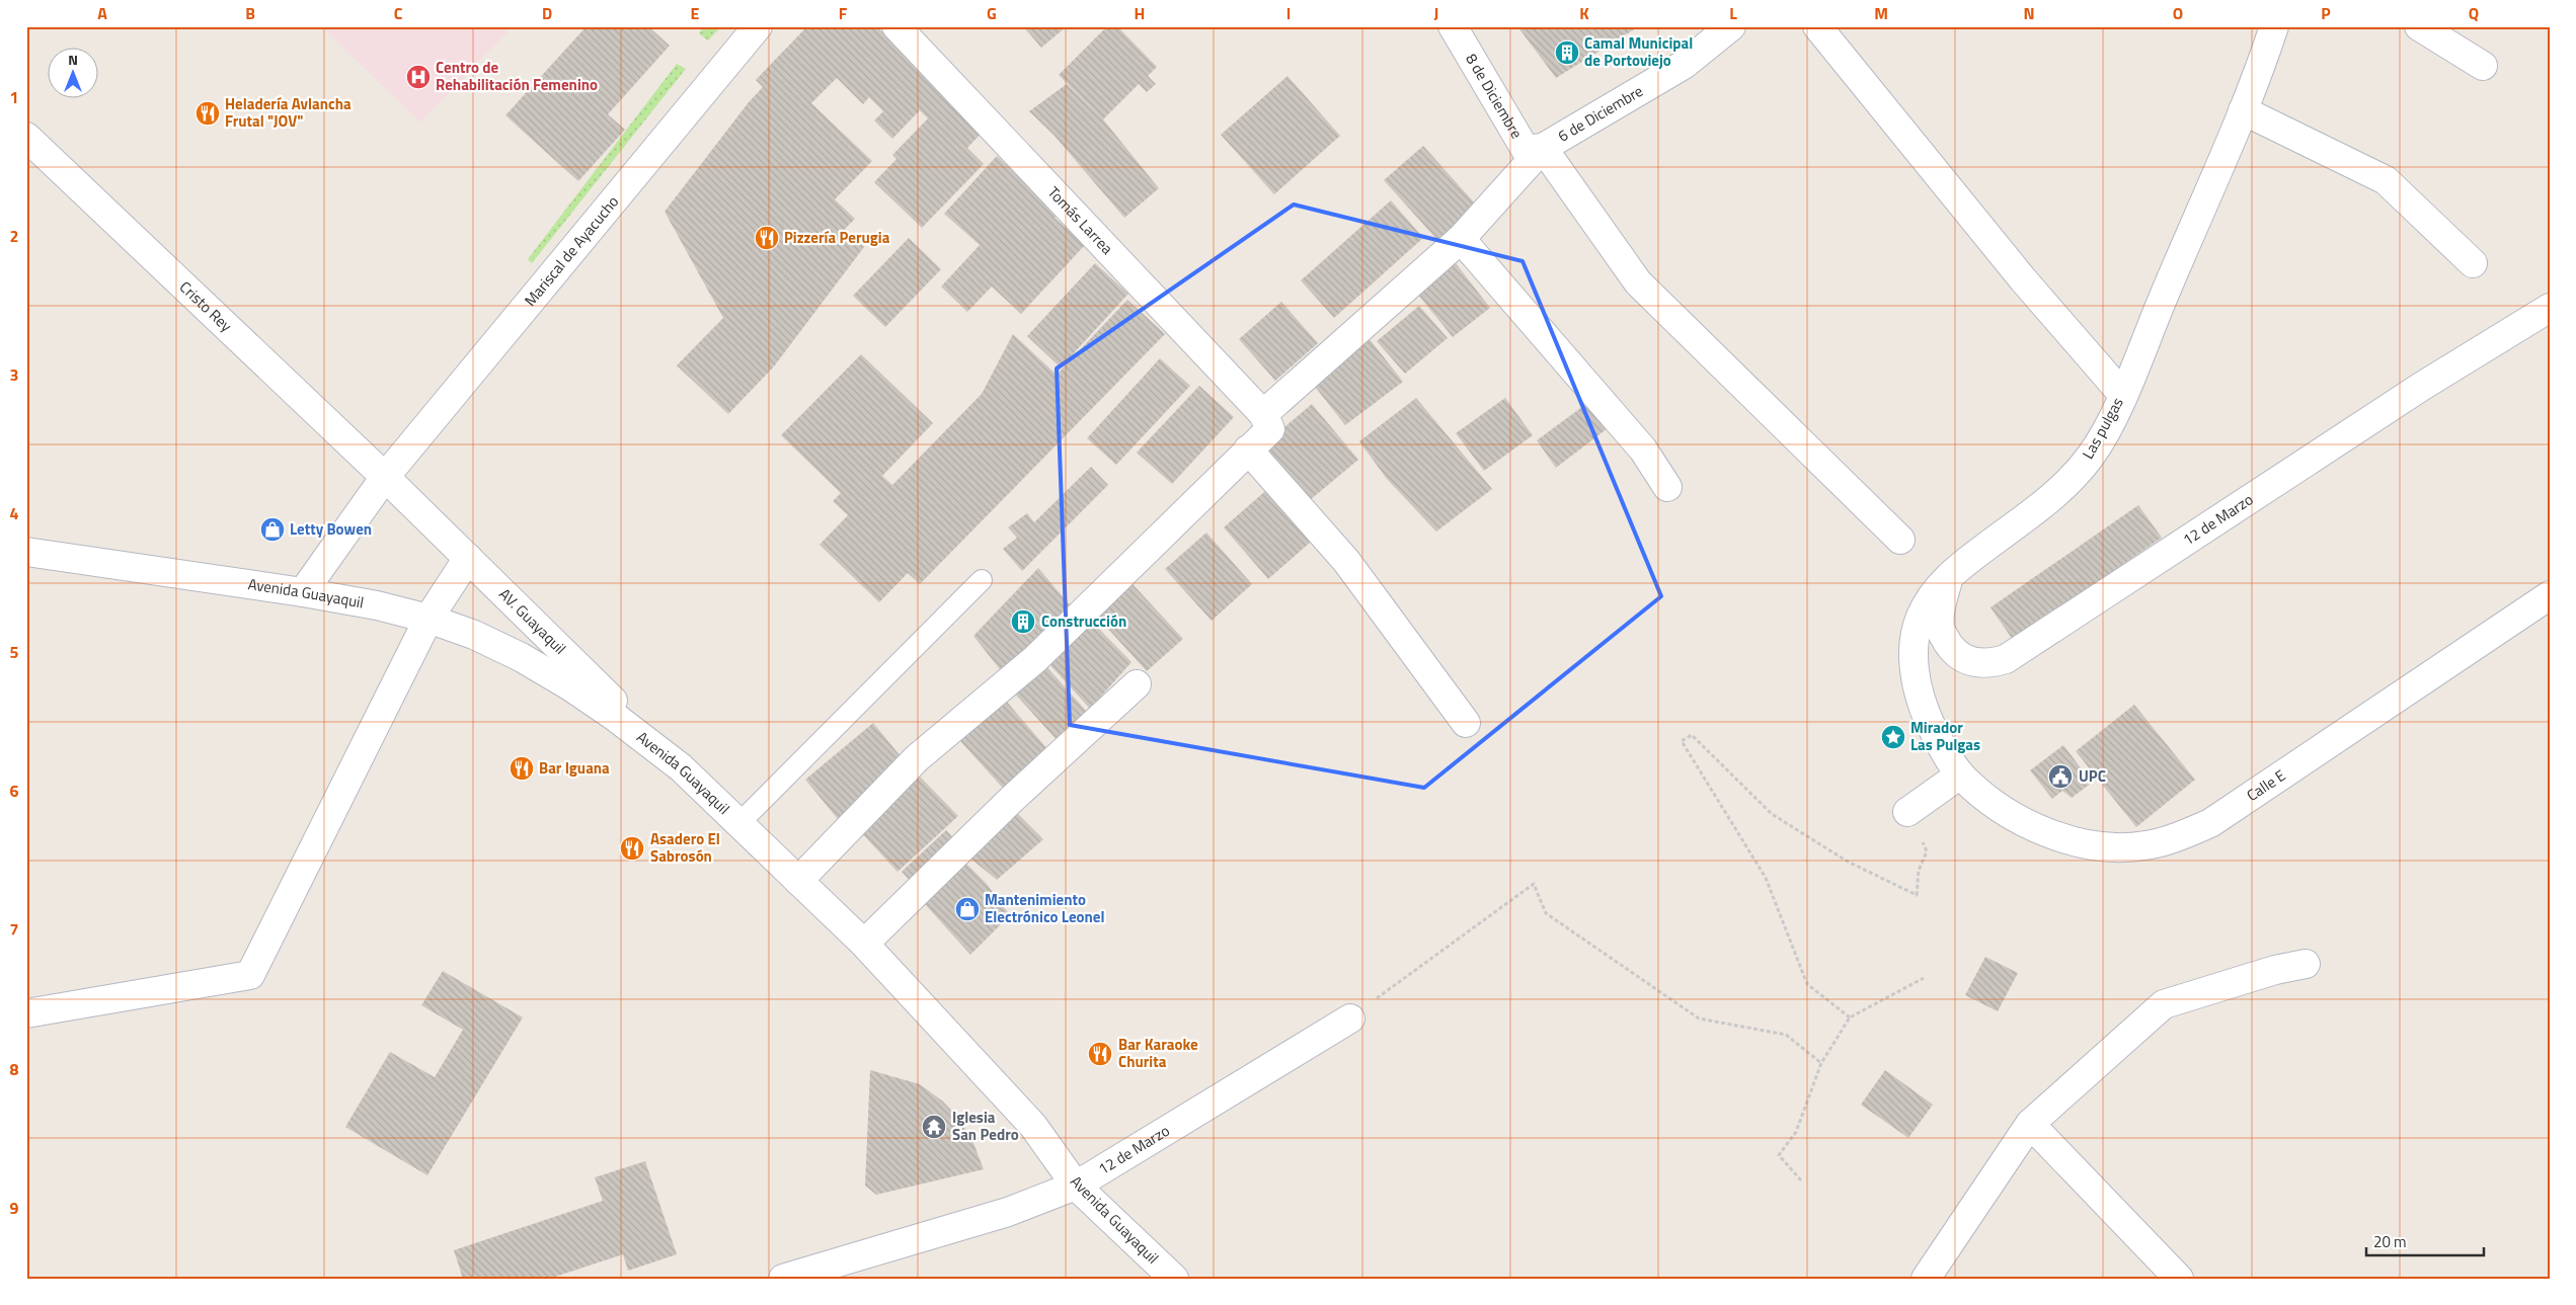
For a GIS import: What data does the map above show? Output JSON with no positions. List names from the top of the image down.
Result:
{
  "streets": {
    "street": [
      "8 de Diciembre",
      "6 de Diciembre",
      "Tomás Larrea",
      "Mariscal de Ayacucho",
      "Cristo Rey",
      "Las pulgas",
      "12 de Marzo",
      "Avenida Guayaquil",
      "AV. Guayaquil",
      "Calle E"
    ]
  },
  "crossings": [
    ["8 de Diciembre", "6 de Diciembre"],
    ["6 de Diciembre", "Tomás Larrea"],
    ["Mariscal de Ayacucho", "Cristo Rey"],
    ["Mariscal de Ayacucho", "Avenida Guayaquil"],
    ["Mariscal de Ayacucho", "AV. Guayaquil"],
    ["Cristo Rey", "AV. Guayaquil"],
    ["Las pulgas", "12 de Marzo"],
    ["Las pulgas", "Calle E"],
    ["12 de Marzo", "Avenida Guayaquil"],
    ["Avenida Guayaquil", "AV. Guayaquil"]
  ],
  "places": {
    "building": ["Camal Municipal de Portoviejo", "Construcción"],
    "hospital": ["Centro de Rehabilitación Femenino"],
    "restaurant": [
      "Heladería Avlancha Frutal \"JOV\"",
      "Pizzería Perugia",
      "Bar Iguana",
      "Asadero El Sabrosón",
      "Bar Karaoke Churita"
    ],
    "shop": ["Letty Bowen", "Mantenimiento Electrónico Leonel"],
    "place": ["Mirador Las Pulgas"],
    "public building": ["UPC"],
    "temple": ["Iglesia San Pedro"]
  },
  "scale_bar": "20 m",
  "north": "top",
  "grid": {
    "columns": [
      "A",
      "B",
      "C",
      "D",
      "E",
      "F",
      "G",
      "H",
      "I",
      "J",
      "K",
      "L",
      "M",
      "N",
      "O",
      "P",
      "Q"
    ],
    "rows": [
      "1",
      "2",
      "3",
      "4",
      "5",
      "6",
      "7",
      "8",
      "9"
    ]
  }
}
